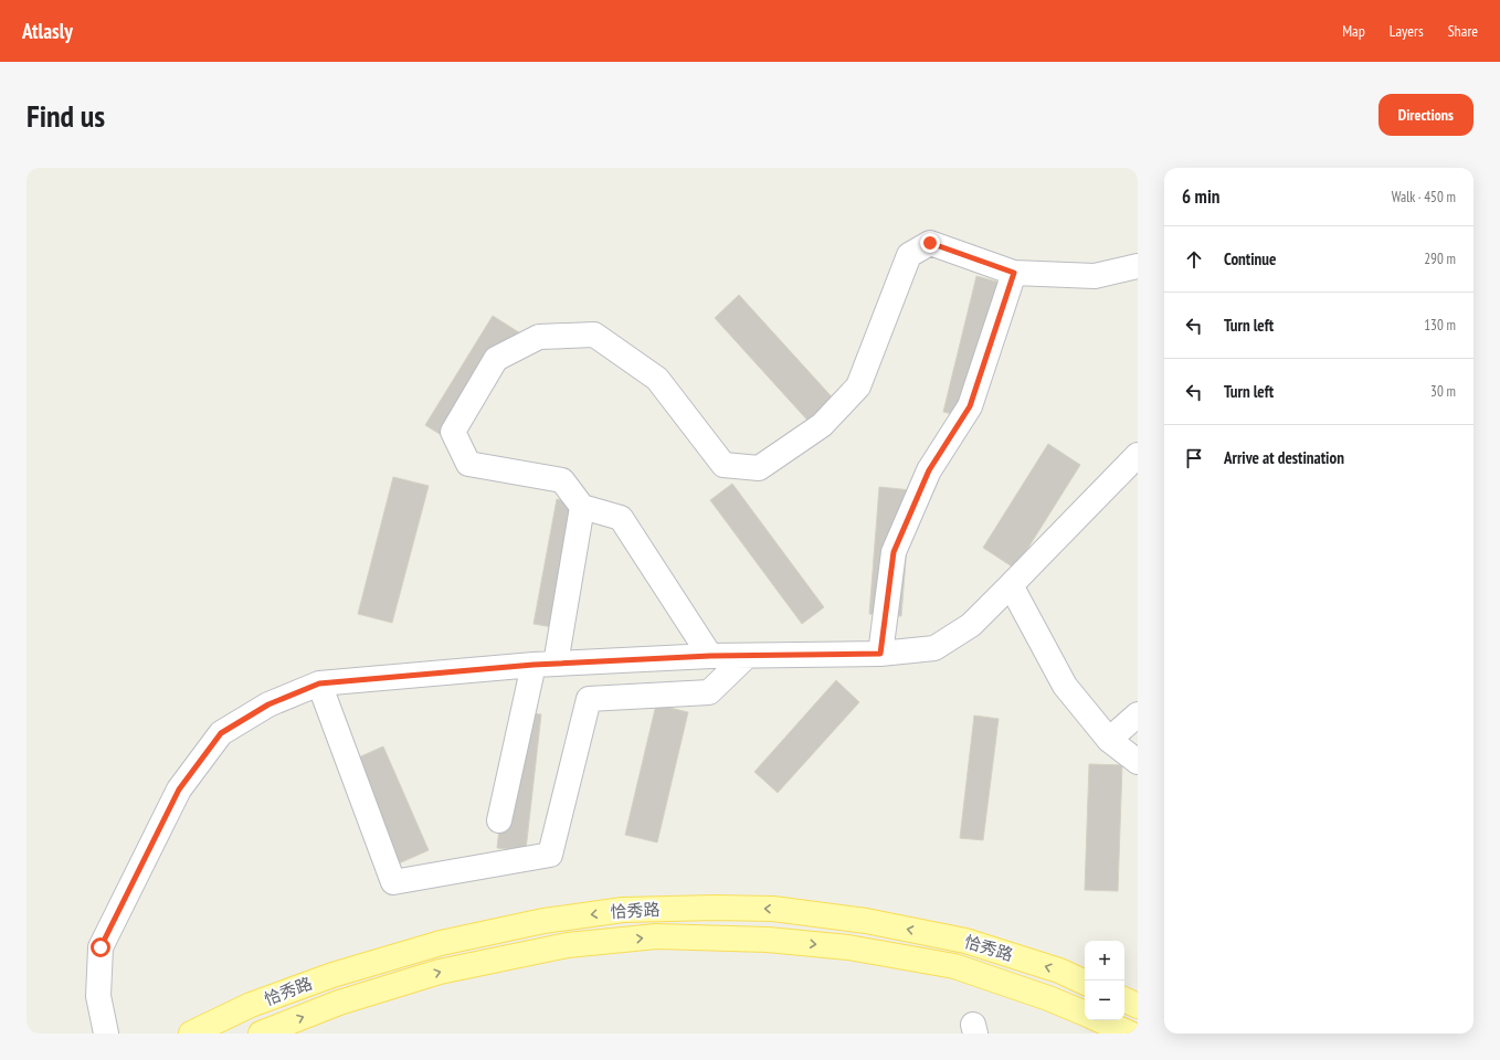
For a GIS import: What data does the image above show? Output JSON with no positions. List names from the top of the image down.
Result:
{
  "streets": {
    "main road": ["恰秀路"]
  },
  "page": {
    "header": "Atlasly",
    "nav": ["Map", "Layers", "Share"],
    "buttons": "Directions",
    "title": "Find us",
    "heading": ["6 min", "Walk · 450 m"],
    "list": [
      ["Continue", "290 m"],
      ["Turn left", "130 m"],
      ["Turn left", "30 m"],
      "Arrive at destination"
    ],
    "map_buttons": ["+", "−"]
  }
}
